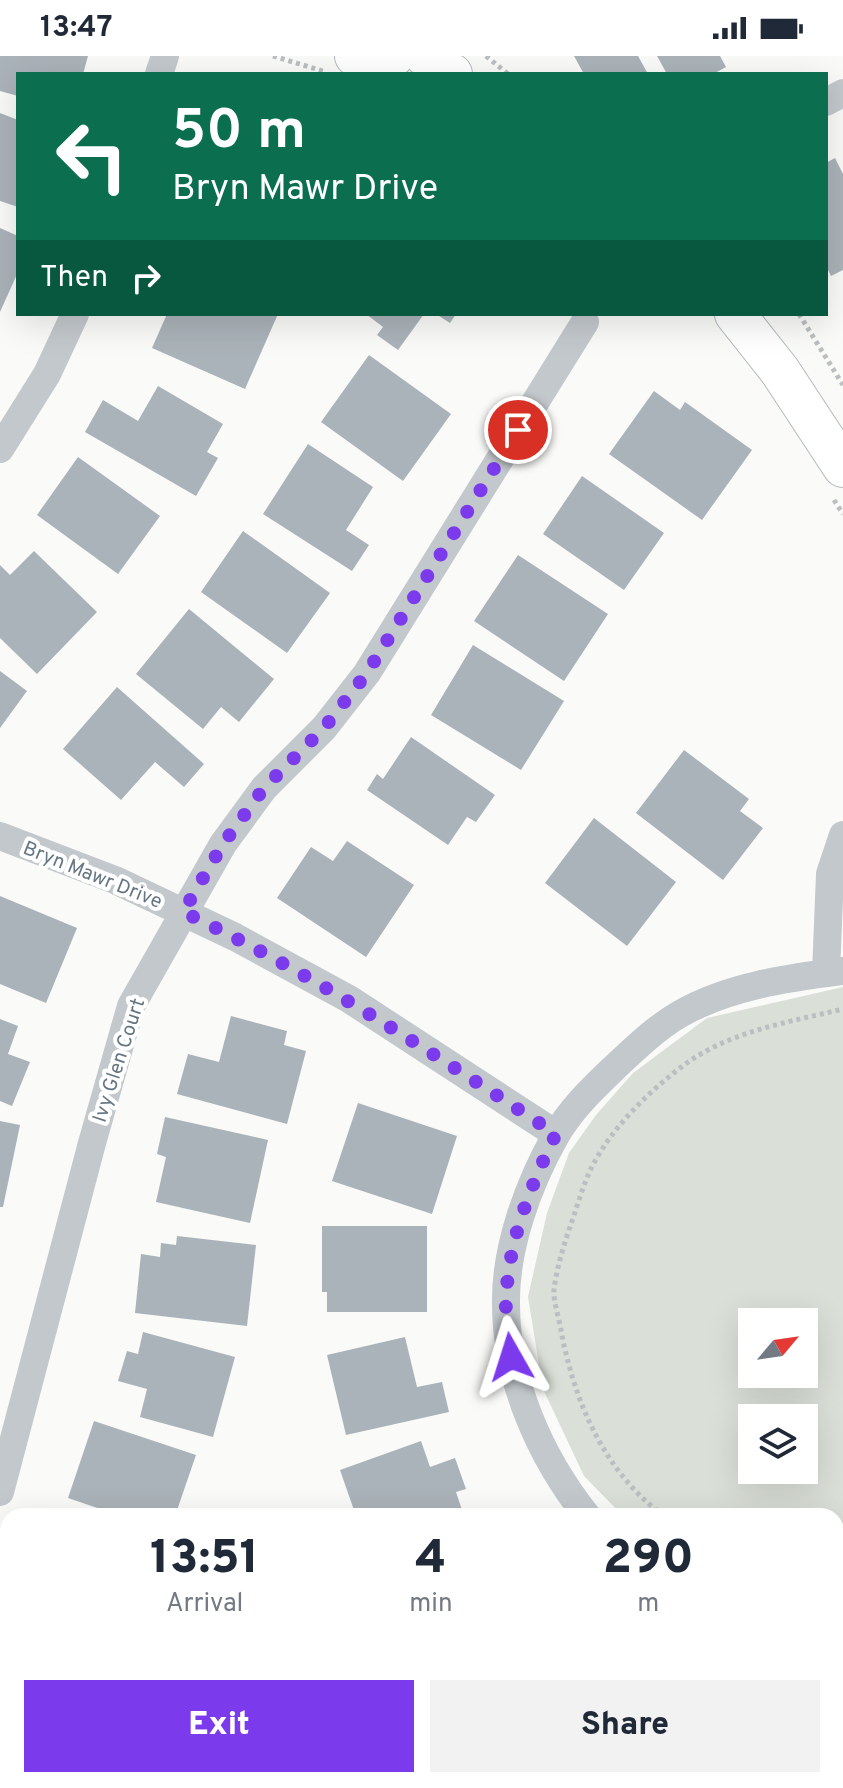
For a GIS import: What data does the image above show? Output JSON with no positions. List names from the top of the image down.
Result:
{
  "streets": {
    "street": ["Bryn Mawr Drive", "Ivy Glen Court"]
  },
  "crossings": [
    ["Bryn Mawr Drive", "Ivy Glen Court"]
  ],
  "north": "top right",
  "page": {
    "status": "13:47",
    "turn": ["50 m", "Bryn Mawr Drive"],
    "then": "Then",
    "eta": [
      "13:51",
      "Arrival",
      "4",
      "min",
      "290",
      "m"
    ],
    "buttons": ["Exit", "Share"]
  }
}
